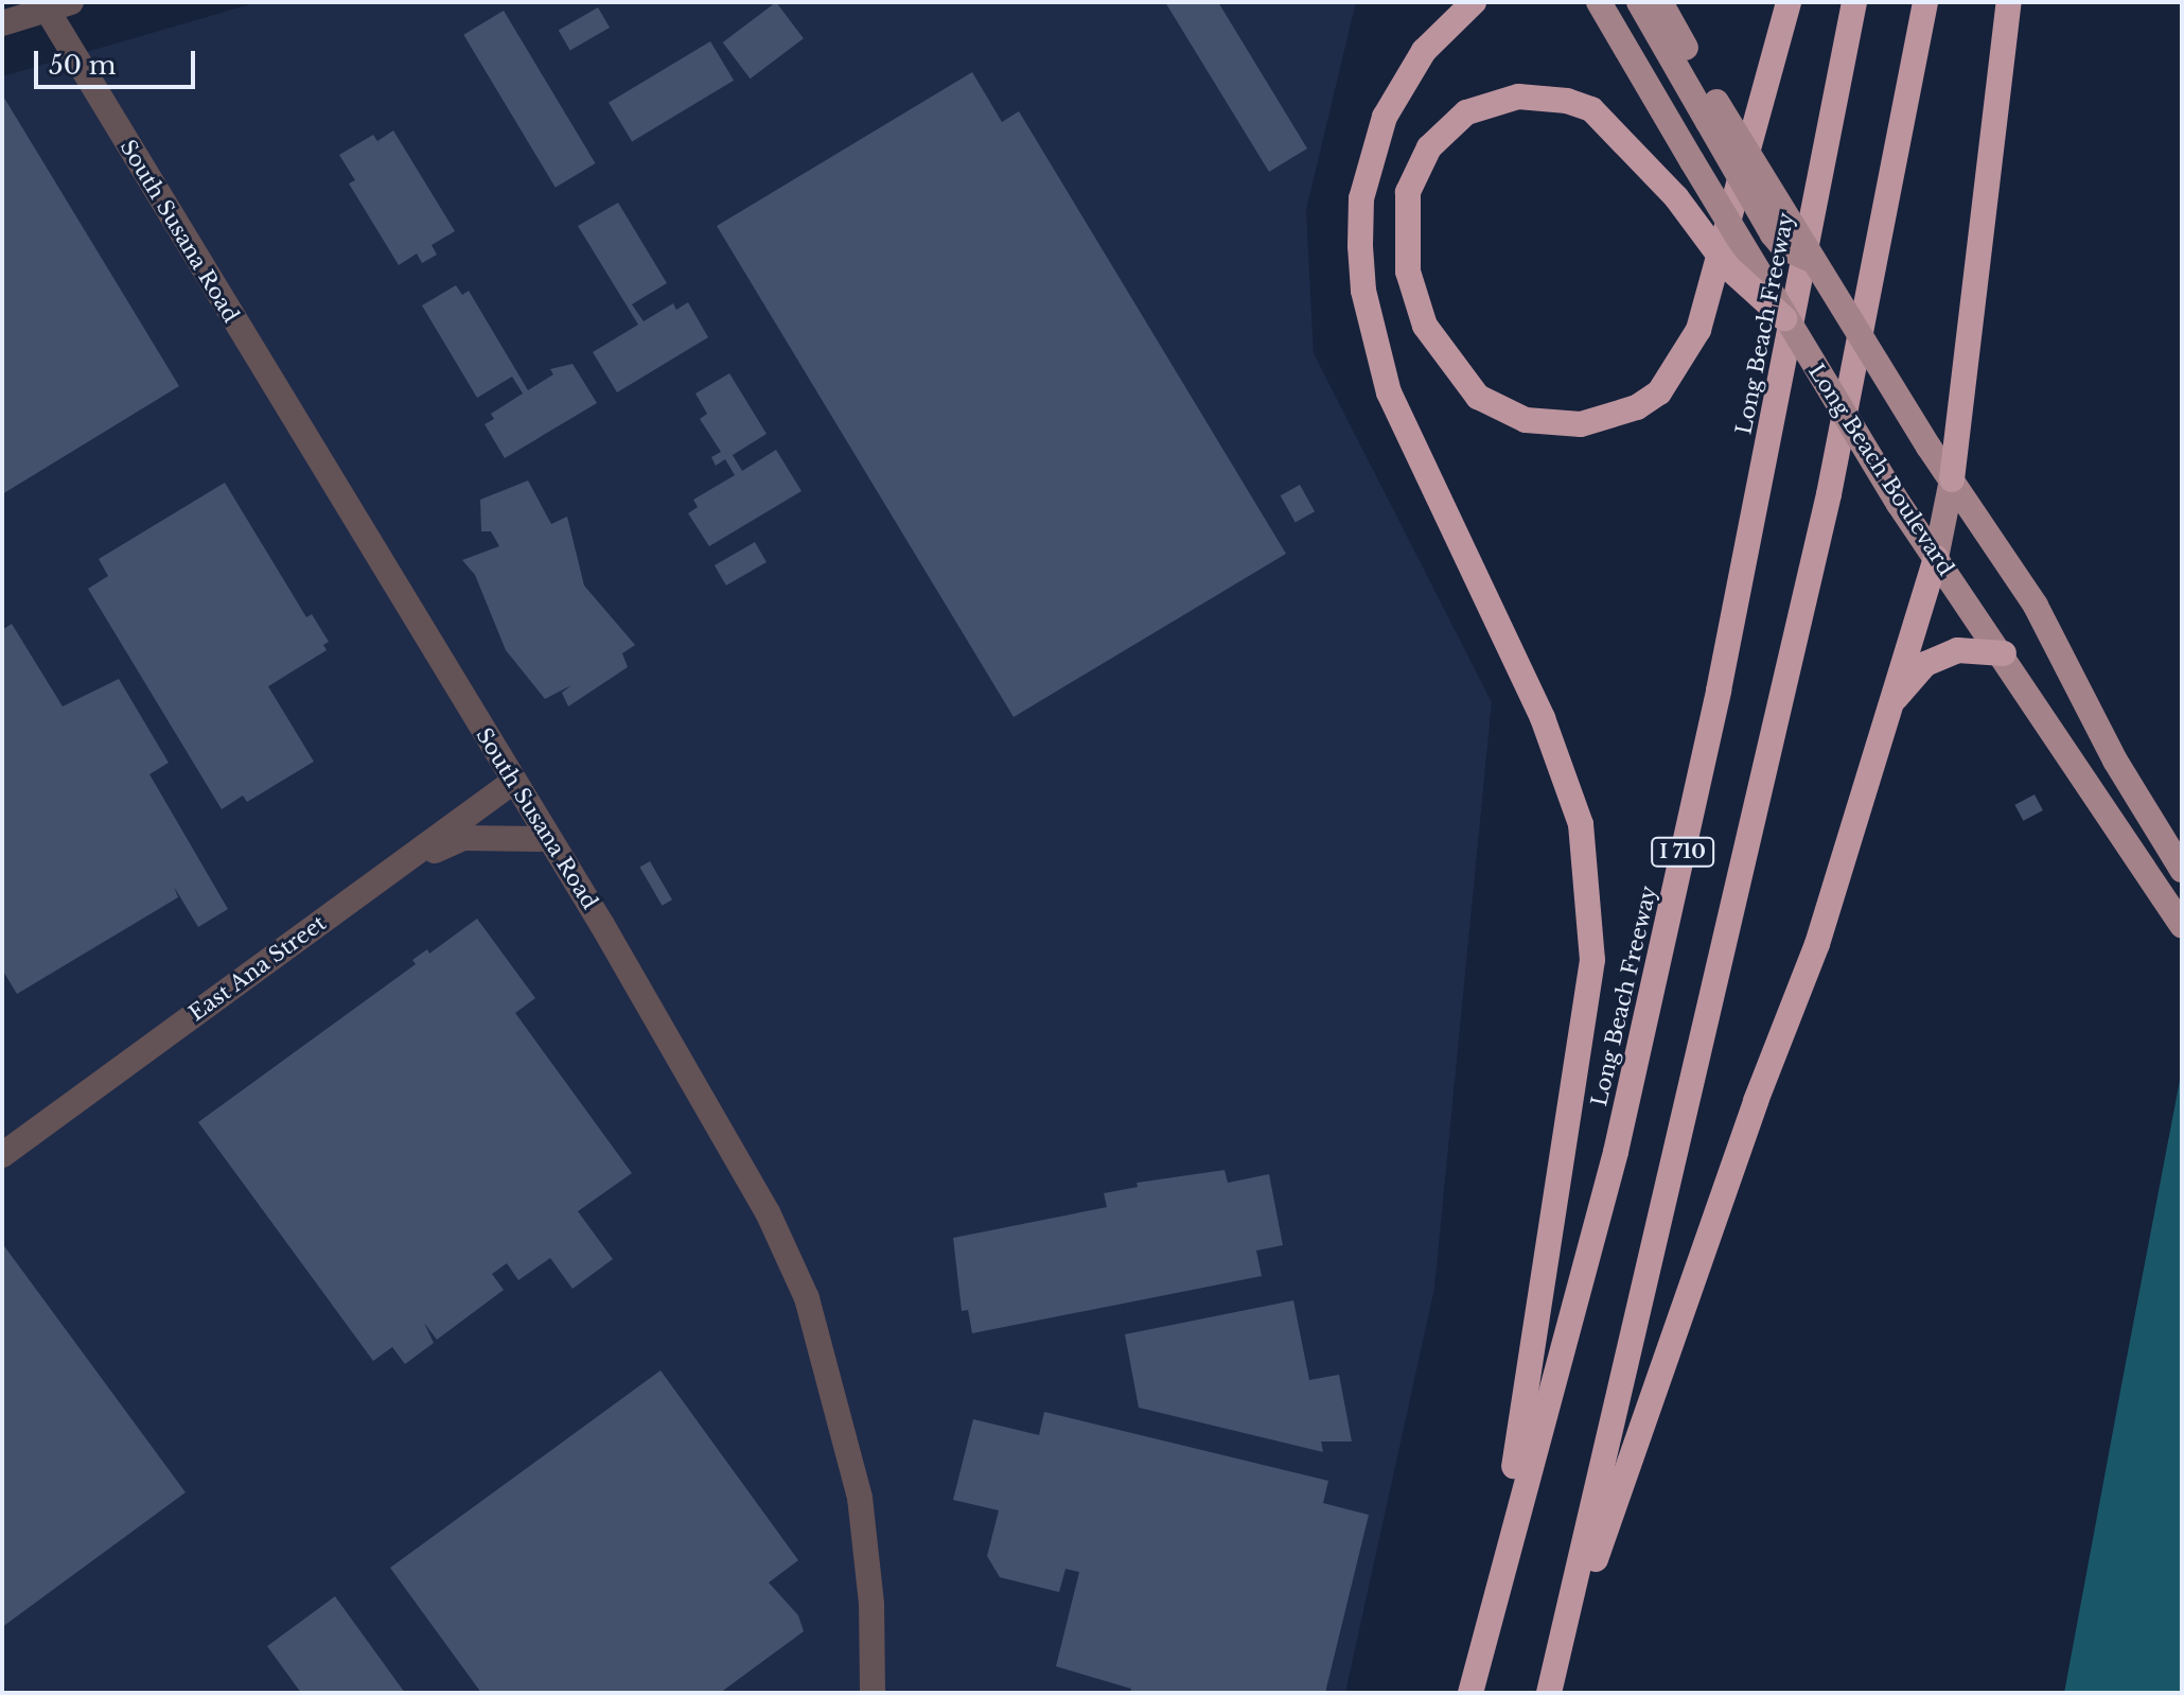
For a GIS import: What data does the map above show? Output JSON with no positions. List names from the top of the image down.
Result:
{
  "streets": {
    "highway": ["Long Beach Freeway", "I 710"],
    "main road": ["Long Beach Boulevard"],
    "street": ["South Susana Road", "East Ana Street"]
  },
  "crossings": [
    ["South Susana Road", "East Ana Street"]
  ],
  "scale_bar": "50 m"
}
